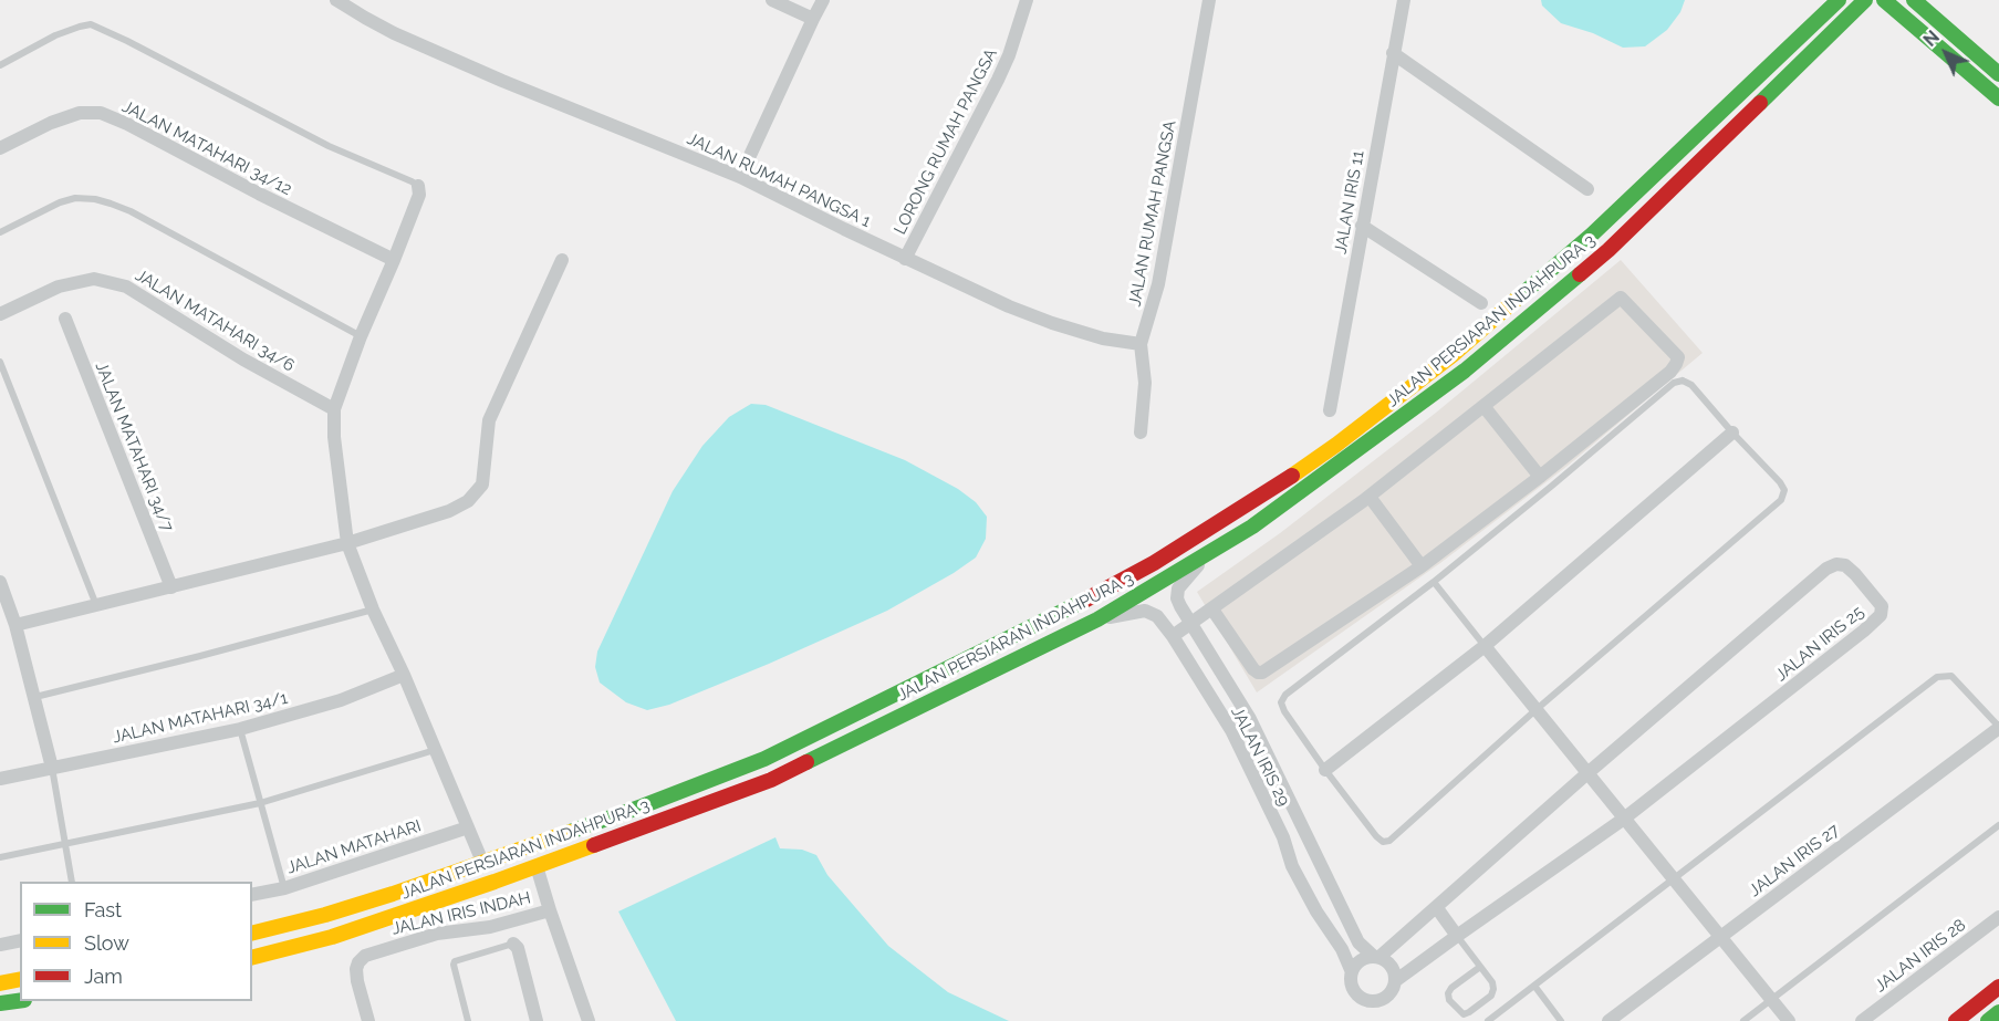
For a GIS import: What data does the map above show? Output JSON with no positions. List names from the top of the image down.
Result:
{
  "streets": {
    "main road": ["JALAN PERSIARAN INDAHPURA 3"],
    "street": [
      "LORONG RUMAH PANGSA",
      "JALAN MATAHARI 34/12",
      "JALAN RUMAH PANGSA 1",
      "JALAN IRIS 11",
      "JALAN RUMAH PANGSA",
      "JALAN MATAHARI 34/6",
      "JALAN MATAHARI 34/7",
      "JALAN IRIS 25",
      "JALAN MATAHARI 34/1",
      "JALAN IRIS 29",
      "JALAN MATAHARI",
      "JALAN IRIS 27",
      "JALAN IRIS INDAH",
      "JALAN IRIS 28"
    ]
  },
  "crossings": [
    ["LORONG RUMAH PANGSA", "JALAN RUMAH PANGSA 1"],
    ["JALAN RUMAH PANGSA 1", "JALAN RUMAH PANGSA"],
    ["JALAN PERSIARAN INDAHPURA 3", "JALAN IRIS 29"],
    ["JALAN PERSIARAN INDAHPURA 3", "JALAN IRIS INDAH"],
    ["JALAN IRIS 25", "JALAN IRIS 29"]
  ],
  "legend": ["Fast", "Slow", "Jam"],
  "north": "top left"
}
